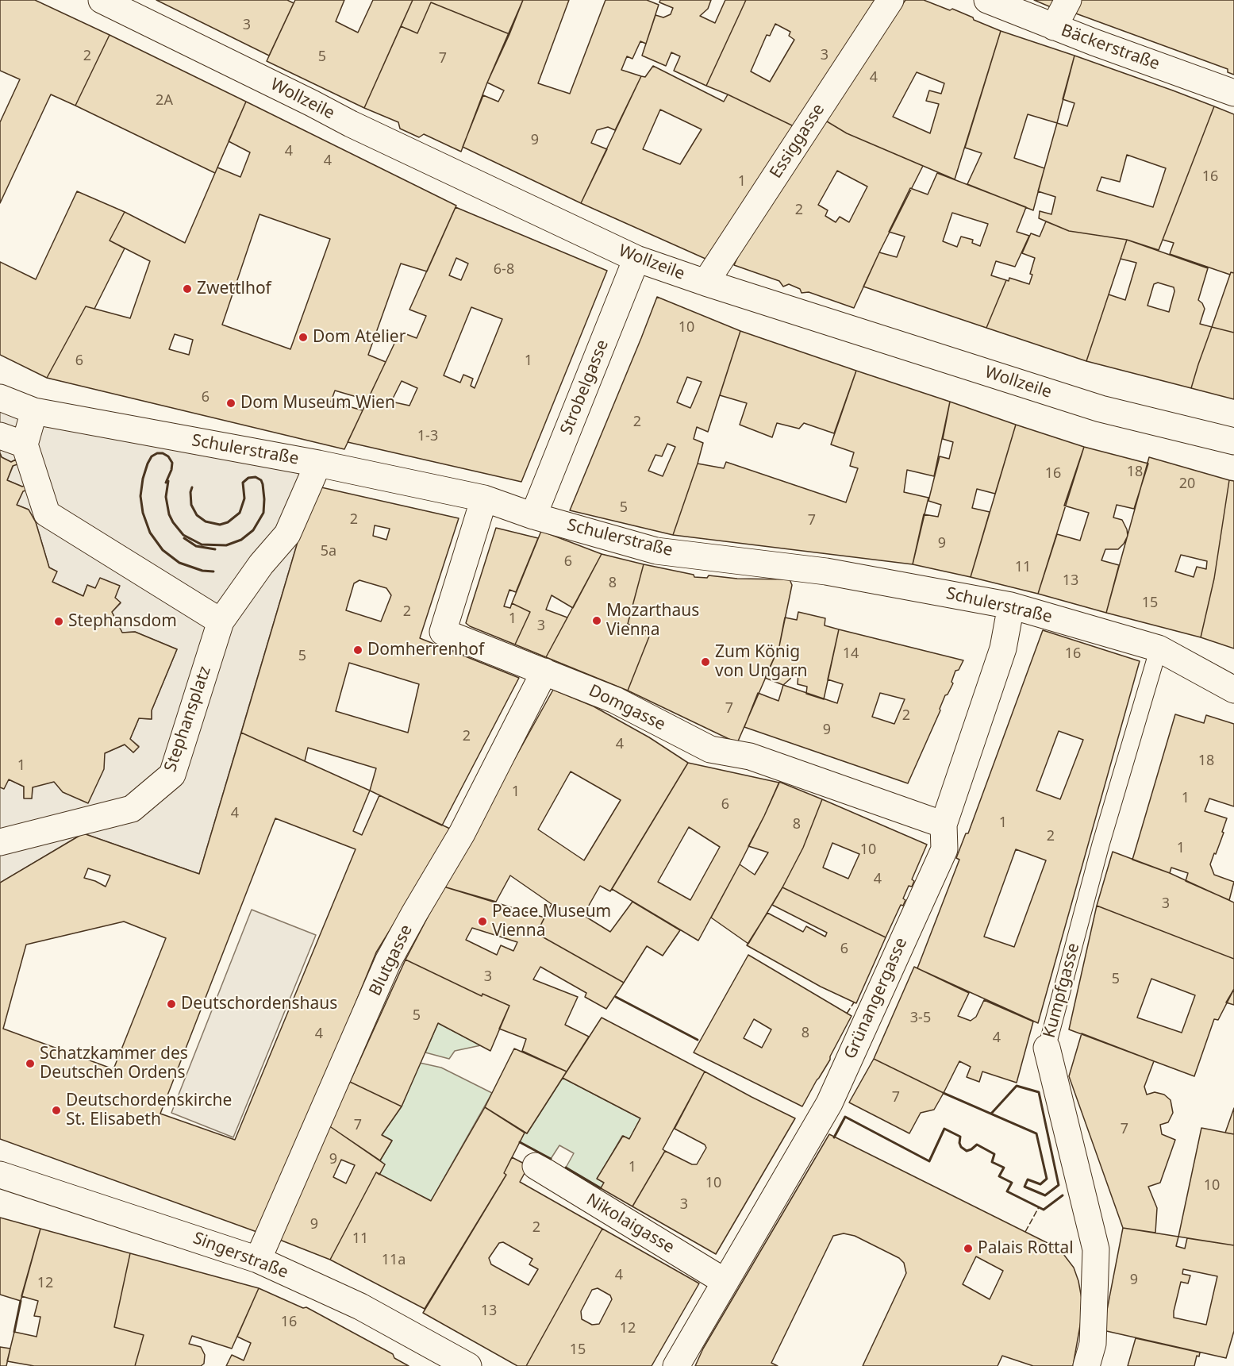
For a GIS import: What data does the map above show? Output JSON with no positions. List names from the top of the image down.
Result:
{
  "streets": {
    "street": [
      "Bäckerstraße",
      "Wollzeile",
      "Essiggasse",
      "Strobelgasse",
      "Schulerstraße",
      "Domgasse",
      "Stephansplatz",
      "Blutgasse",
      "Kumpfgasse",
      "Grünangergasse",
      "Nikolaigasse",
      "Singerstraße"
    ]
  },
  "crossings": [
    ["Wollzeile", "Essiggasse"],
    ["Wollzeile", "Strobelgasse"],
    ["Strobelgasse", "Schulerstraße"],
    ["Schulerstraße", "Domgasse"],
    ["Schulerstraße", "Stephansplatz"],
    ["Schulerstraße", "Kumpfgasse"],
    ["Schulerstraße", "Grünangergasse"],
    ["Domgasse", "Blutgasse"],
    ["Domgasse", "Grünangergasse"],
    ["Blutgasse", "Singerstraße"],
    ["Grünangergasse", "Nikolaigasse"]
  ],
  "places": [
    "Zwettlhof",
    "Dom Atelier",
    "Dom Museum Wien",
    "Mozarthaus Vienna",
    "Stephansdom",
    "Domherrenhof",
    "Zum König von Ungarn",
    "Peace Museum Vienna",
    "Deutschordenshaus",
    "Schatzkammer des Deutschen Ordens",
    "Deutschordenskirche St. Elisabeth",
    "Palais Rottal"
  ],
  "house_numbers": [
    "3",
    "3",
    "2",
    "5",
    "7",
    "4",
    "2A",
    "9",
    "4",
    "4",
    "16",
    "1",
    "2",
    "6-8",
    "10",
    "6",
    "1",
    "6",
    "2",
    "1-3",
    "18",
    "16",
    "20",
    "5",
    "2",
    "7",
    "9",
    "5a",
    "6",
    "11",
    "13",
    "8",
    "15",
    "2",
    "1",
    "3",
    "14",
    "16",
    "5",
    "7",
    "2",
    "9",
    "2",
    "4",
    "18",
    "1",
    "1",
    "1",
    "6",
    "4",
    "1",
    "8",
    "2",
    "1",
    "10",
    "4",
    "3",
    "6",
    "3",
    "5",
    "5",
    "3-5",
    "8",
    "4",
    "4",
    "7",
    "7",
    "7",
    "9",
    "1",
    "10",
    "10",
    "3",
    "9",
    "2",
    "11",
    "11a",
    "4",
    "9",
    "12",
    "13",
    "16",
    "12",
    "15"
  ]
}
